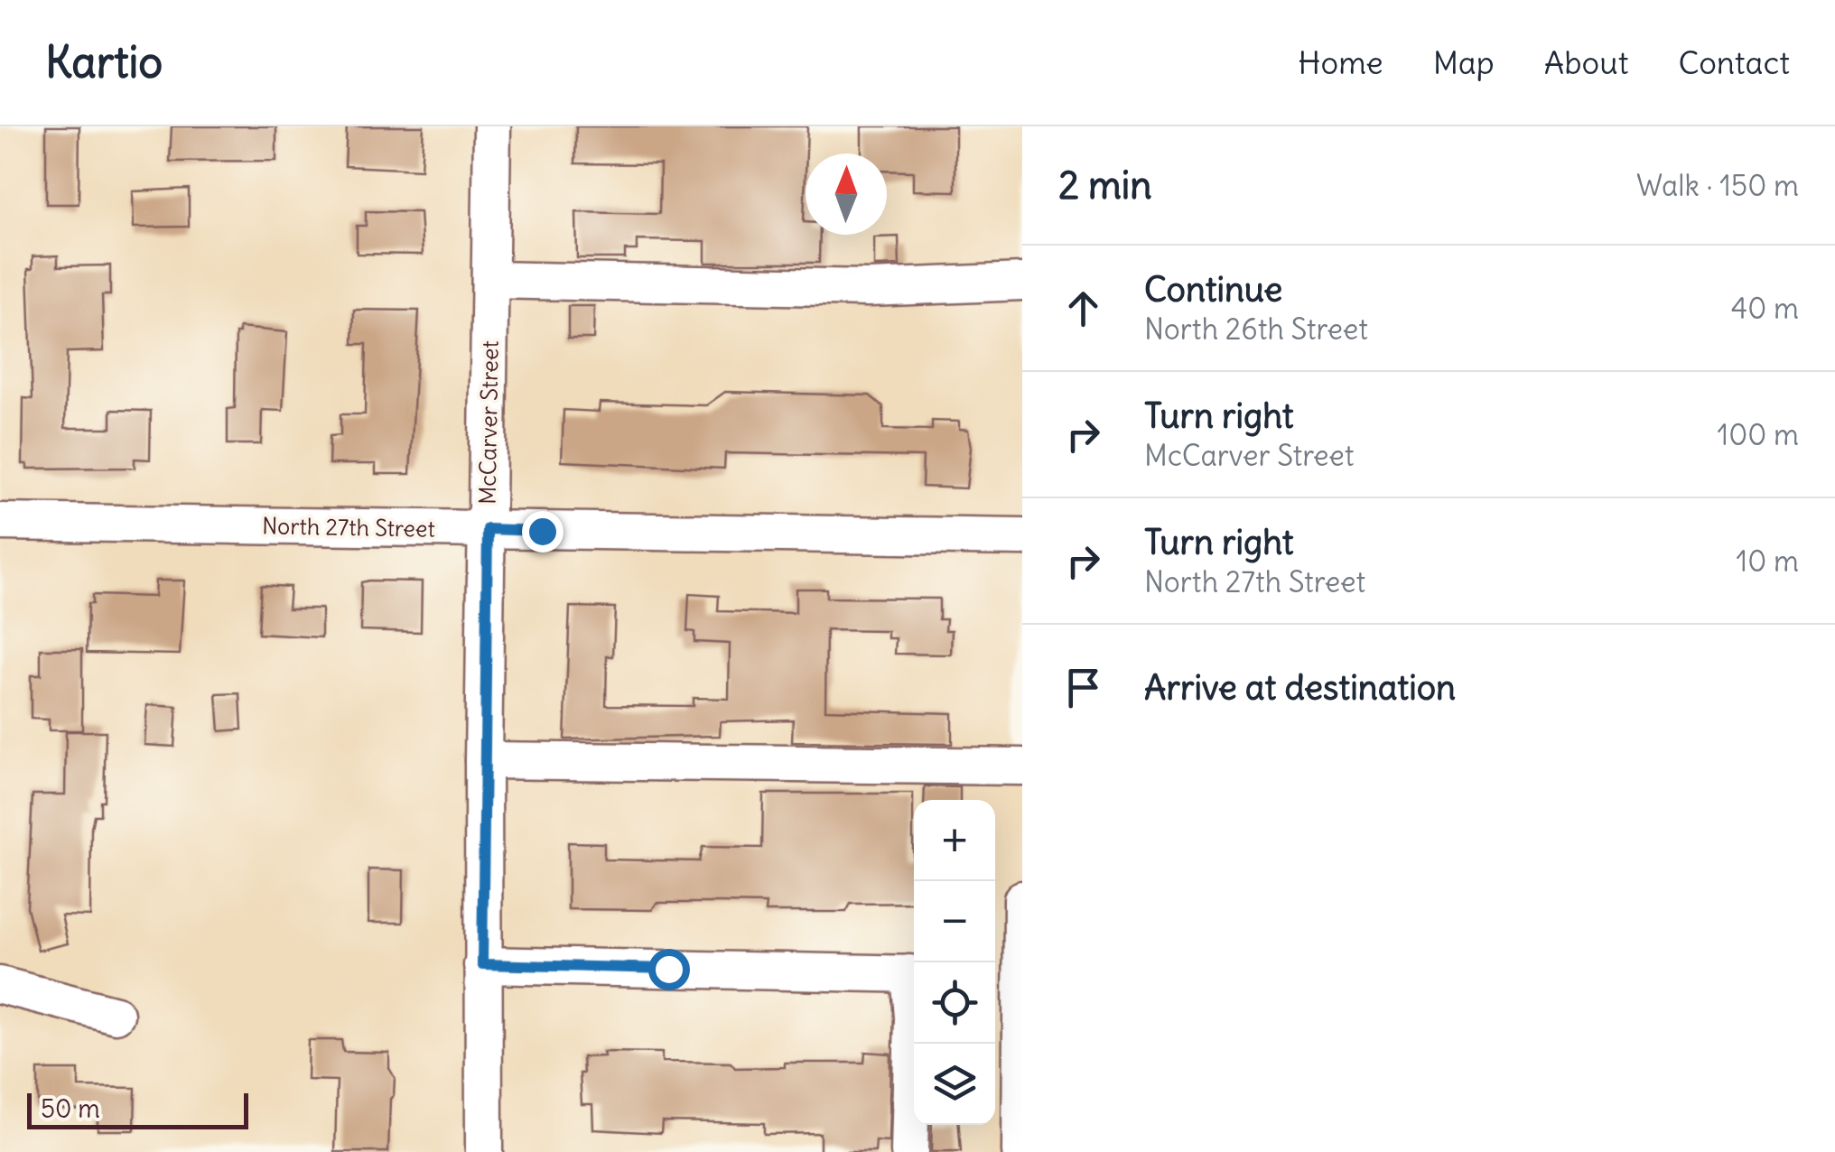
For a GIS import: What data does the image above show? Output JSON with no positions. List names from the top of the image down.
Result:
{
  "streets": {
    "street": ["McCarver Street", "North 27th Street"]
  },
  "crossings": [
    ["McCarver Street", "North 27th Street"]
  ],
  "scale_bar": "50 m",
  "north": "top",
  "page": {
    "header": "Kartio",
    "nav": [
      "Home",
      "Map",
      "About",
      "Contact"
    ],
    "heading": ["2 min", "Walk · 150 m"],
    "list": [
      ["Continue", "North 26th Street", "40 m"],
      ["Turn right", "McCarver Street", "100 m"],
      ["Turn right", "North 27th Street", "10 m"],
      "Arrive at destination"
    ],
    "map_buttons": ["+", "−"],
    "scale": "50 m"
  }
}
